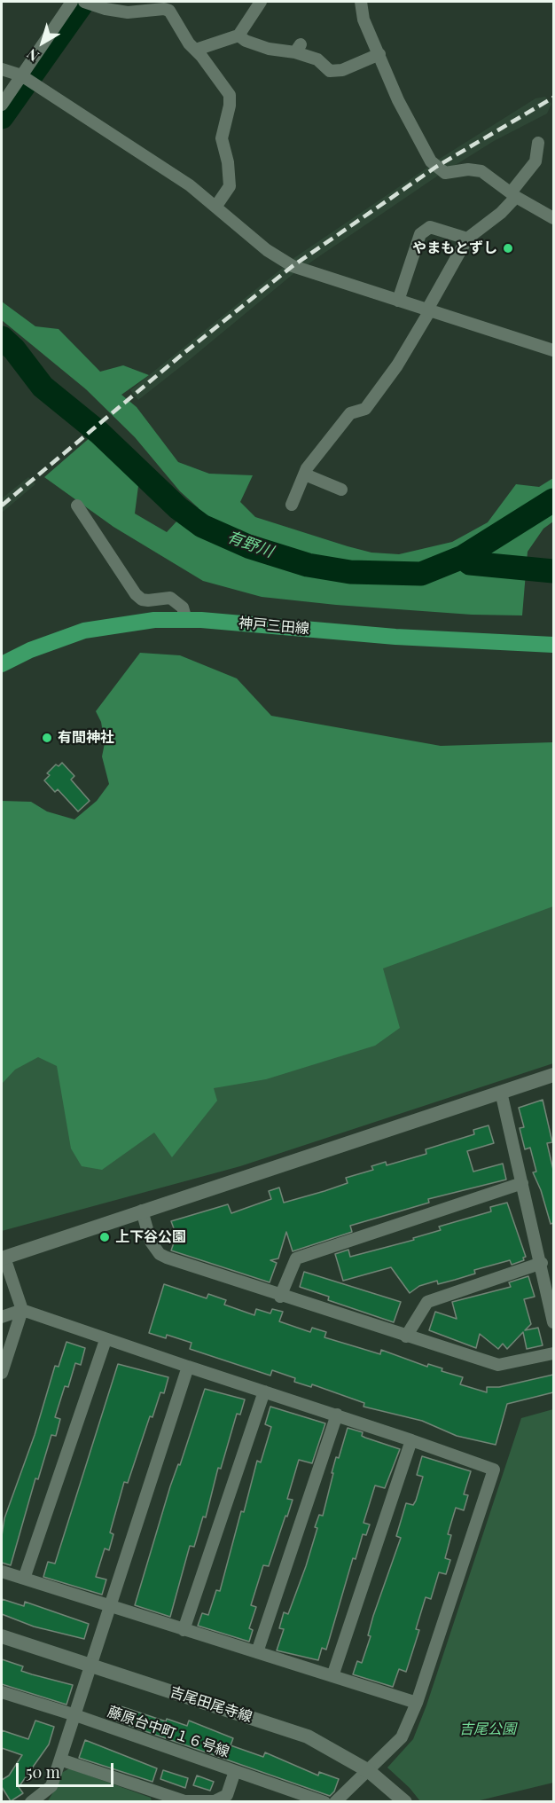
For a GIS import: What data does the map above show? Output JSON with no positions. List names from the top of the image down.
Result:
{
  "streets": {
    "main road": ["神戸三田線"],
    "street": ["吉尾田尾寺線", "藤原台中町１６号線"]
  },
  "water": ["有野川"],
  "parks": ["吉尾公園"],
  "places": ["やまもとずし", "有間神社", "上下谷公園"],
  "scale_bar": "50 m",
  "north": "bottom left"
}
